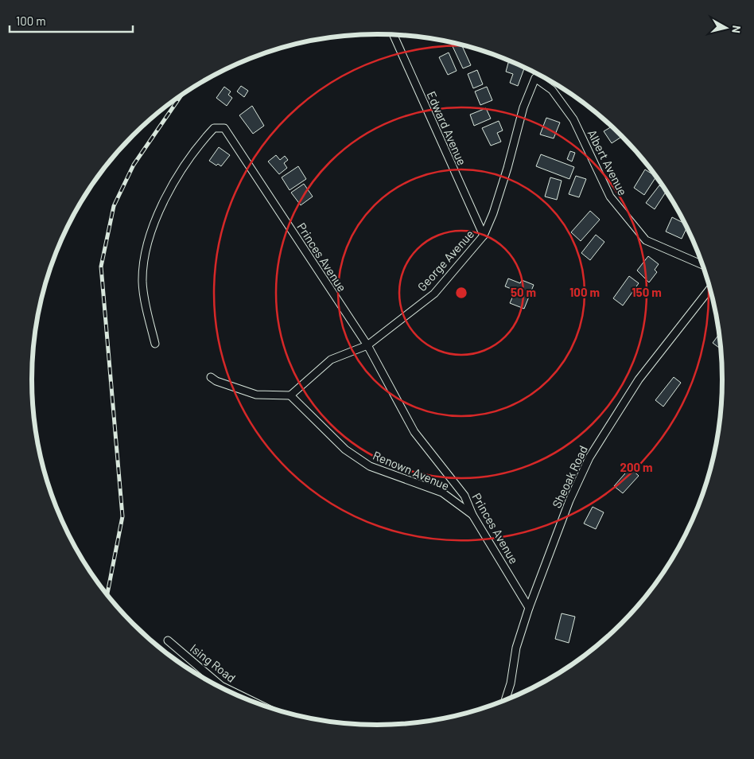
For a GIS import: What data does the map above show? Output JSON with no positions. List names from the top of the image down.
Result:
{
  "streets": {
    "street": [
      "Edward Avenue",
      "Albert Avenue",
      "Princes Avenue",
      "George Avenue",
      "Renown Avenue",
      "Sheoak Road",
      "Ising Road"
    ]
  },
  "crossings": [
    ["Edward Avenue", "George Avenue"],
    ["Albert Avenue", "George Avenue"],
    ["Princes Avenue", "George Avenue"],
    ["Princes Avenue", "Renown Avenue"],
    ["Princes Avenue", "Sheoak Road"],
    ["George Avenue", "Renown Avenue"]
  ],
  "scale_bar": "100 m",
  "north": "right",
  "rings": [
    "50 m",
    "100 m",
    "150 m",
    "200 m"
  ]
}
